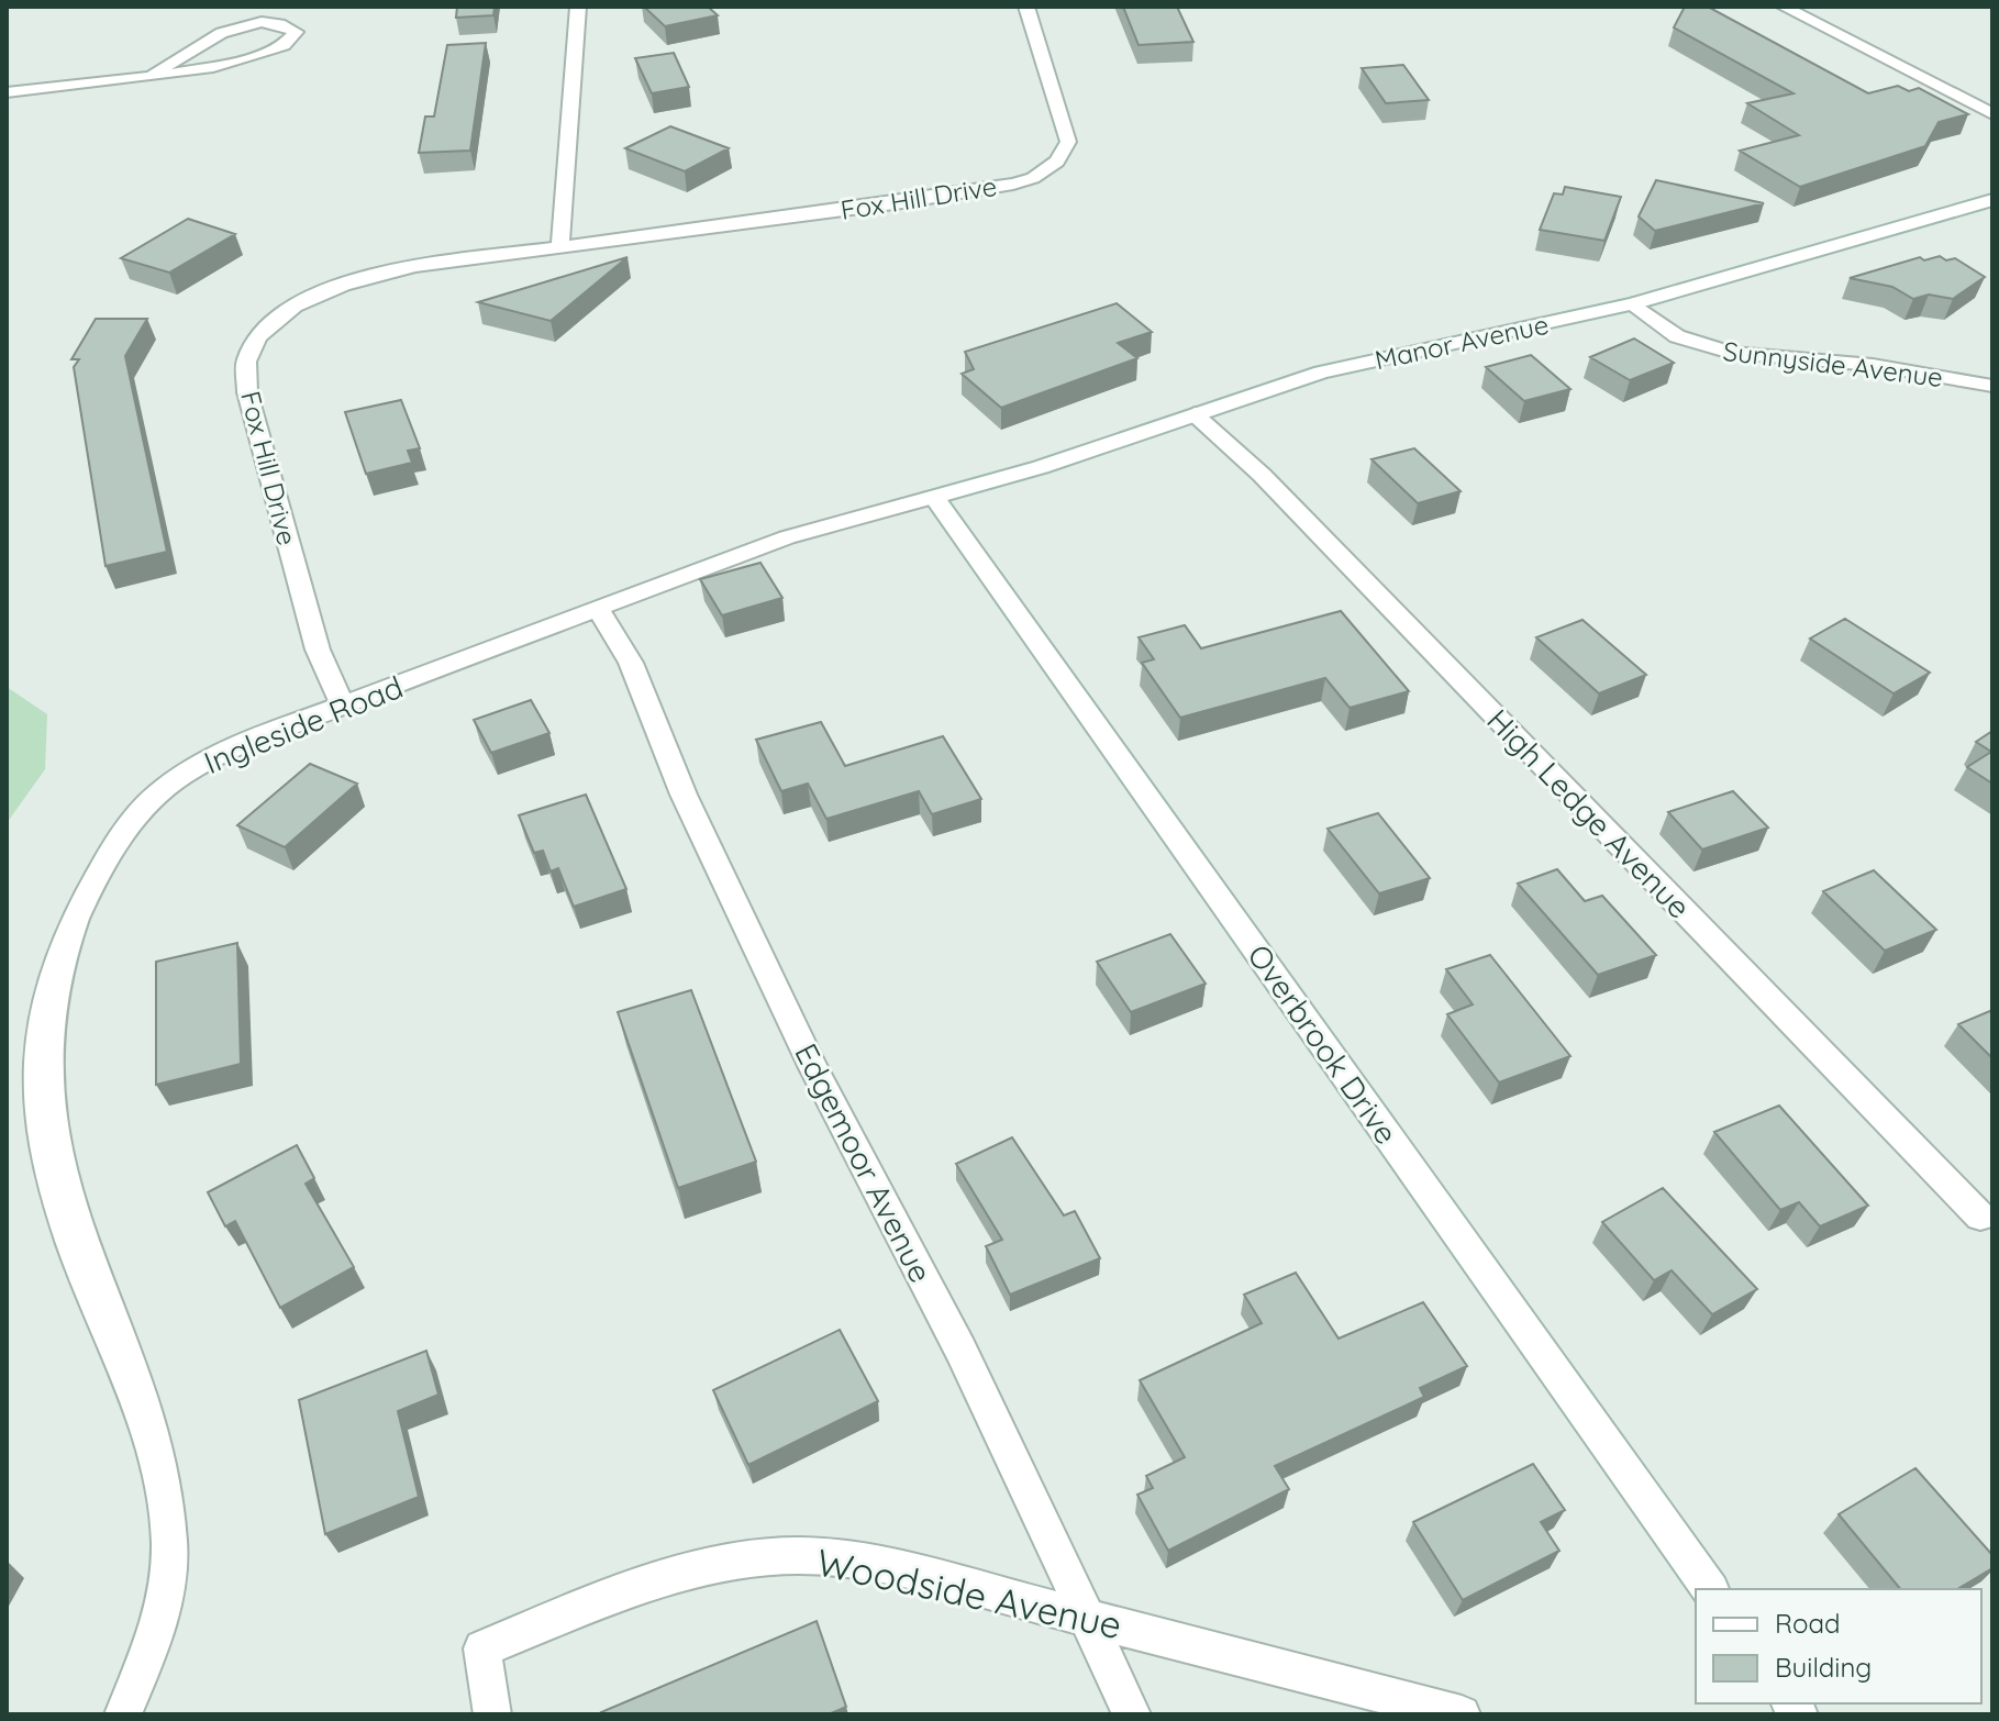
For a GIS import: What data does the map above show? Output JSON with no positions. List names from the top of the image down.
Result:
{
  "streets": {
    "street": [
      "Fox Hill Drive",
      "Manor Avenue",
      "Sunnyside Avenue",
      "Ingleside Road",
      "High Ledge Avenue",
      "Overbrook Drive",
      "Edgemoor Avenue",
      "Woodside Avenue"
    ]
  },
  "crossings": [
    ["Fox Hill Drive", "Ingleside Road"],
    ["Manor Avenue", "Sunnyside Avenue"],
    ["Manor Avenue", "Ingleside Road"],
    ["Manor Avenue", "High Ledge Avenue"],
    ["Manor Avenue", "Overbrook Drive"],
    ["Ingleside Road", "Overbrook Drive"],
    ["Ingleside Road", "Edgemoor Avenue"],
    ["Edgemoor Avenue", "Woodside Avenue"]
  ],
  "legend": ["Road", "Building"]
}
